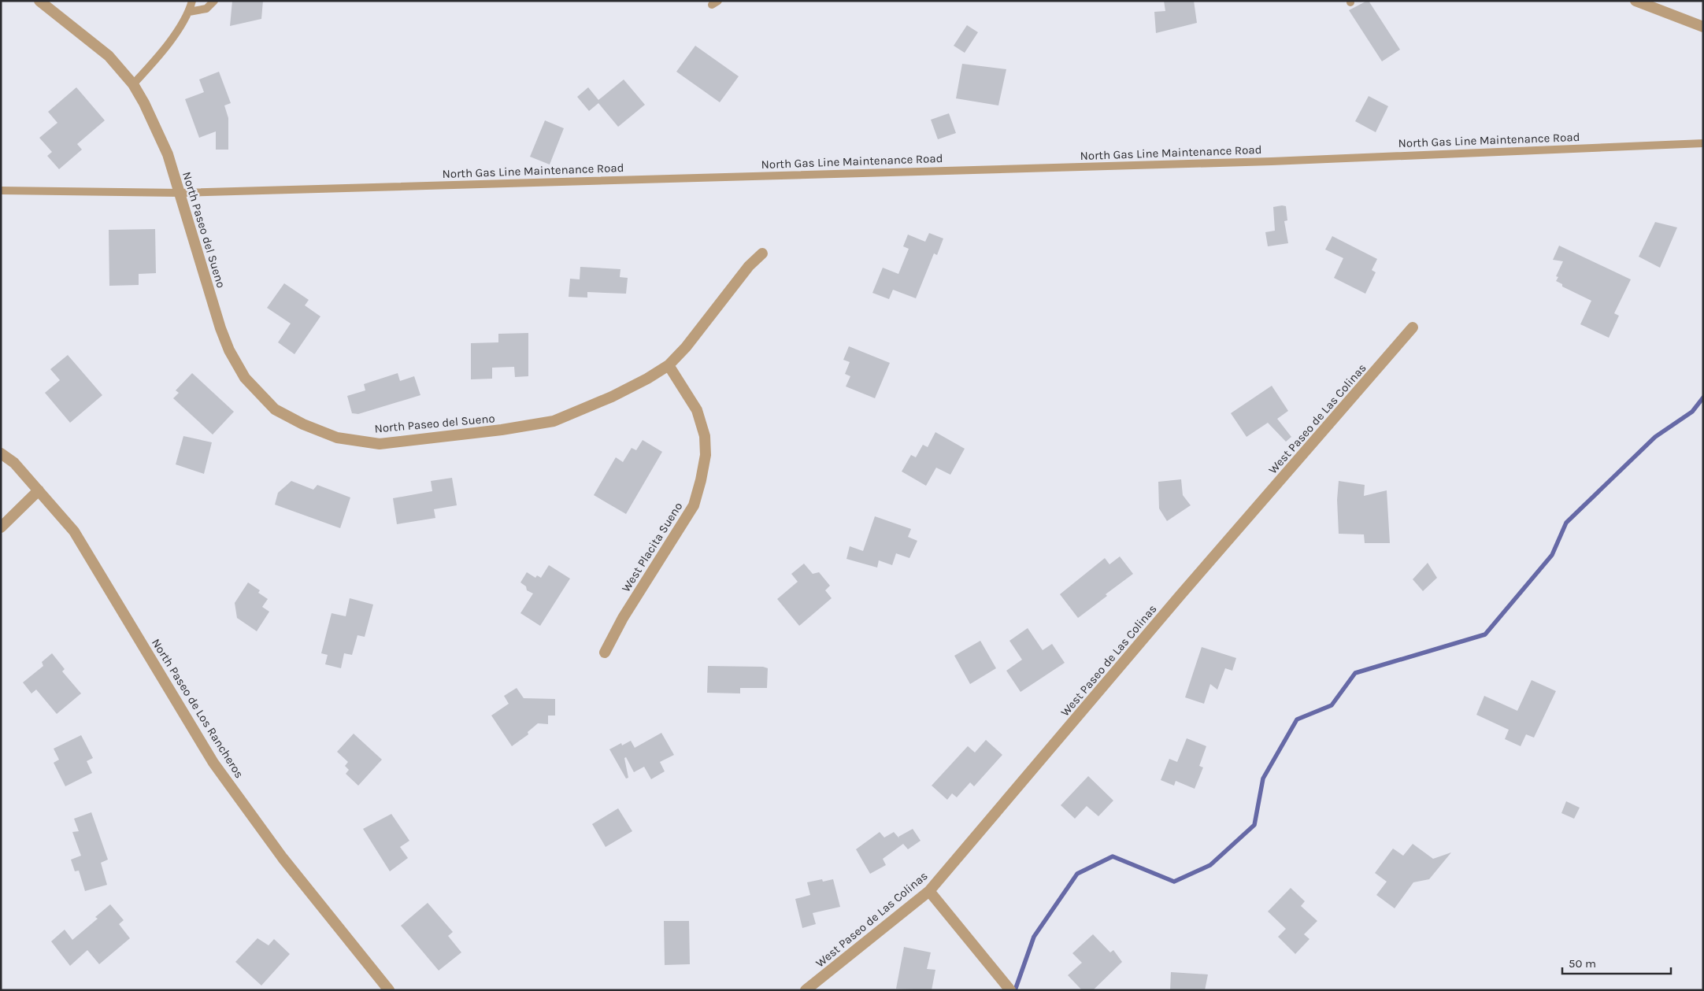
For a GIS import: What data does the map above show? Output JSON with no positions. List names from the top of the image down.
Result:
{
  "streets": {
    "street": [
      "North Paseo del Sueno",
      "West Paseo de Las Colinas",
      "West Placita Sueno",
      "North Paseo de Los Rancheros"
    ],
    "lane": ["North Gas Line Maintenance Road"]
  },
  "crossings": [
    ["North Gas Line Maintenance Road", "North Paseo del Sueno"],
    ["North Paseo del Sueno", "West Placita Sueno"]
  ],
  "scale_bar": "50 m"
}
